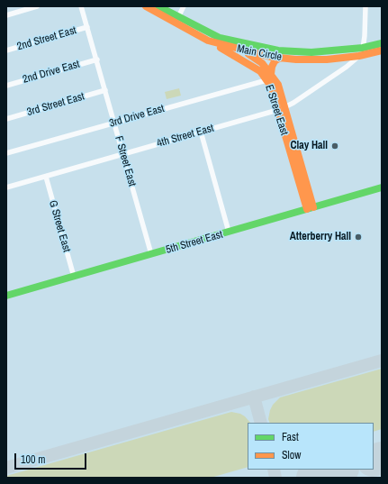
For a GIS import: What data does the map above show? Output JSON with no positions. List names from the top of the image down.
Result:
{
  "streets": {
    "street": [
      "2nd Street East",
      "Main Circle",
      "2nd Drive East",
      "3rd Street East",
      "E Street East",
      "3rd Drive East",
      "4th Street East",
      "F Street East",
      "G Street East",
      "5th Street East"
    ]
  },
  "crossings": [
    ["2nd Street East", "F Street East"],
    ["Main Circle", "E Street East"],
    ["Main Circle", "4th Street East"],
    ["2nd Drive East", "F Street East"],
    ["3rd Street East", "F Street East"],
    ["E Street East", "3rd Drive East"],
    ["E Street East", "4th Street East"],
    ["E Street East", "5th Street East"],
    ["3rd Drive East", "F Street East"],
    ["4th Street East", "F Street East"],
    ["4th Street East", "G Street East"],
    ["F Street East", "5th Street East"],
    ["G Street East", "5th Street East"]
  ],
  "places": ["Clay Hall", "Atterberry Hall"],
  "legend": ["Fast", "Slow"],
  "scale_bar": "100 m"
}
